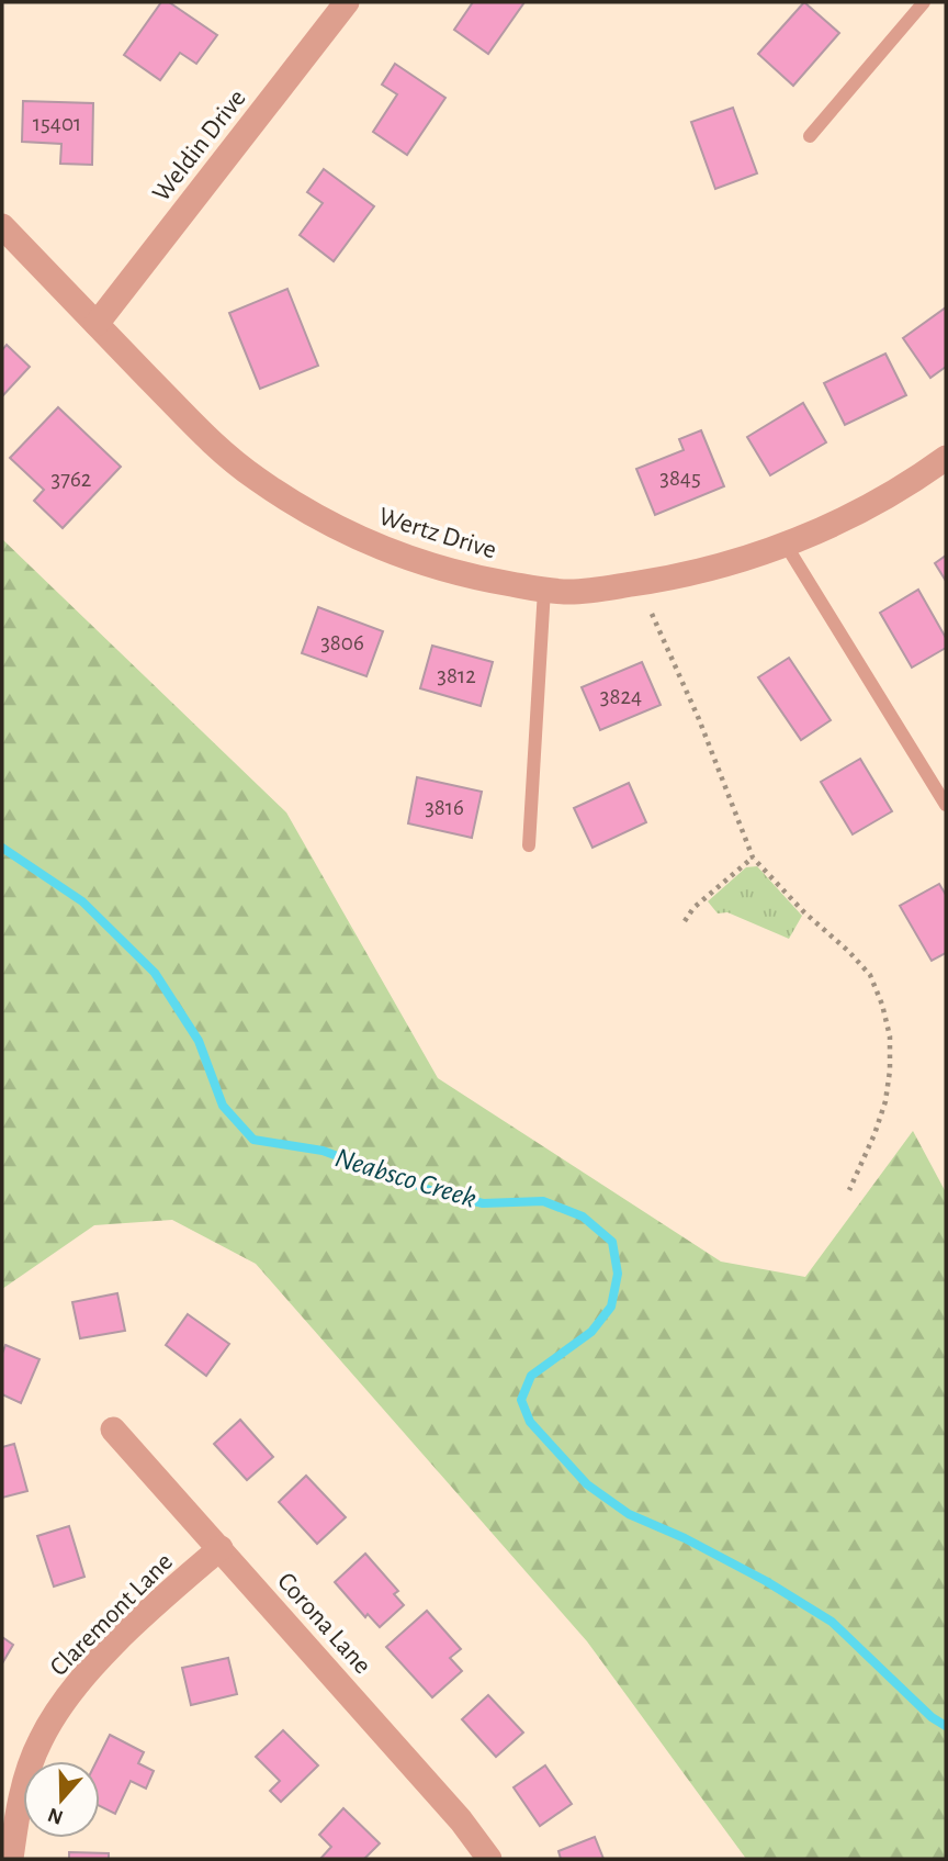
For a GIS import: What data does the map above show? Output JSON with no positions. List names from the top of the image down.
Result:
{
  "streets": {
    "street": [
      "Weldin Drive",
      "Wertz Drive",
      "Claremont Lane",
      "Corona Lane"
    ]
  },
  "crossings": [
    ["Weldin Drive", "Wertz Drive"],
    ["Claremont Lane", "Corona Lane"]
  ],
  "water": ["Neabsco Creek"],
  "house_numbers": [
    "15401",
    "3845",
    "3762",
    "3806",
    "3812",
    "3824",
    "3816"
  ],
  "north": "bottom"
}
